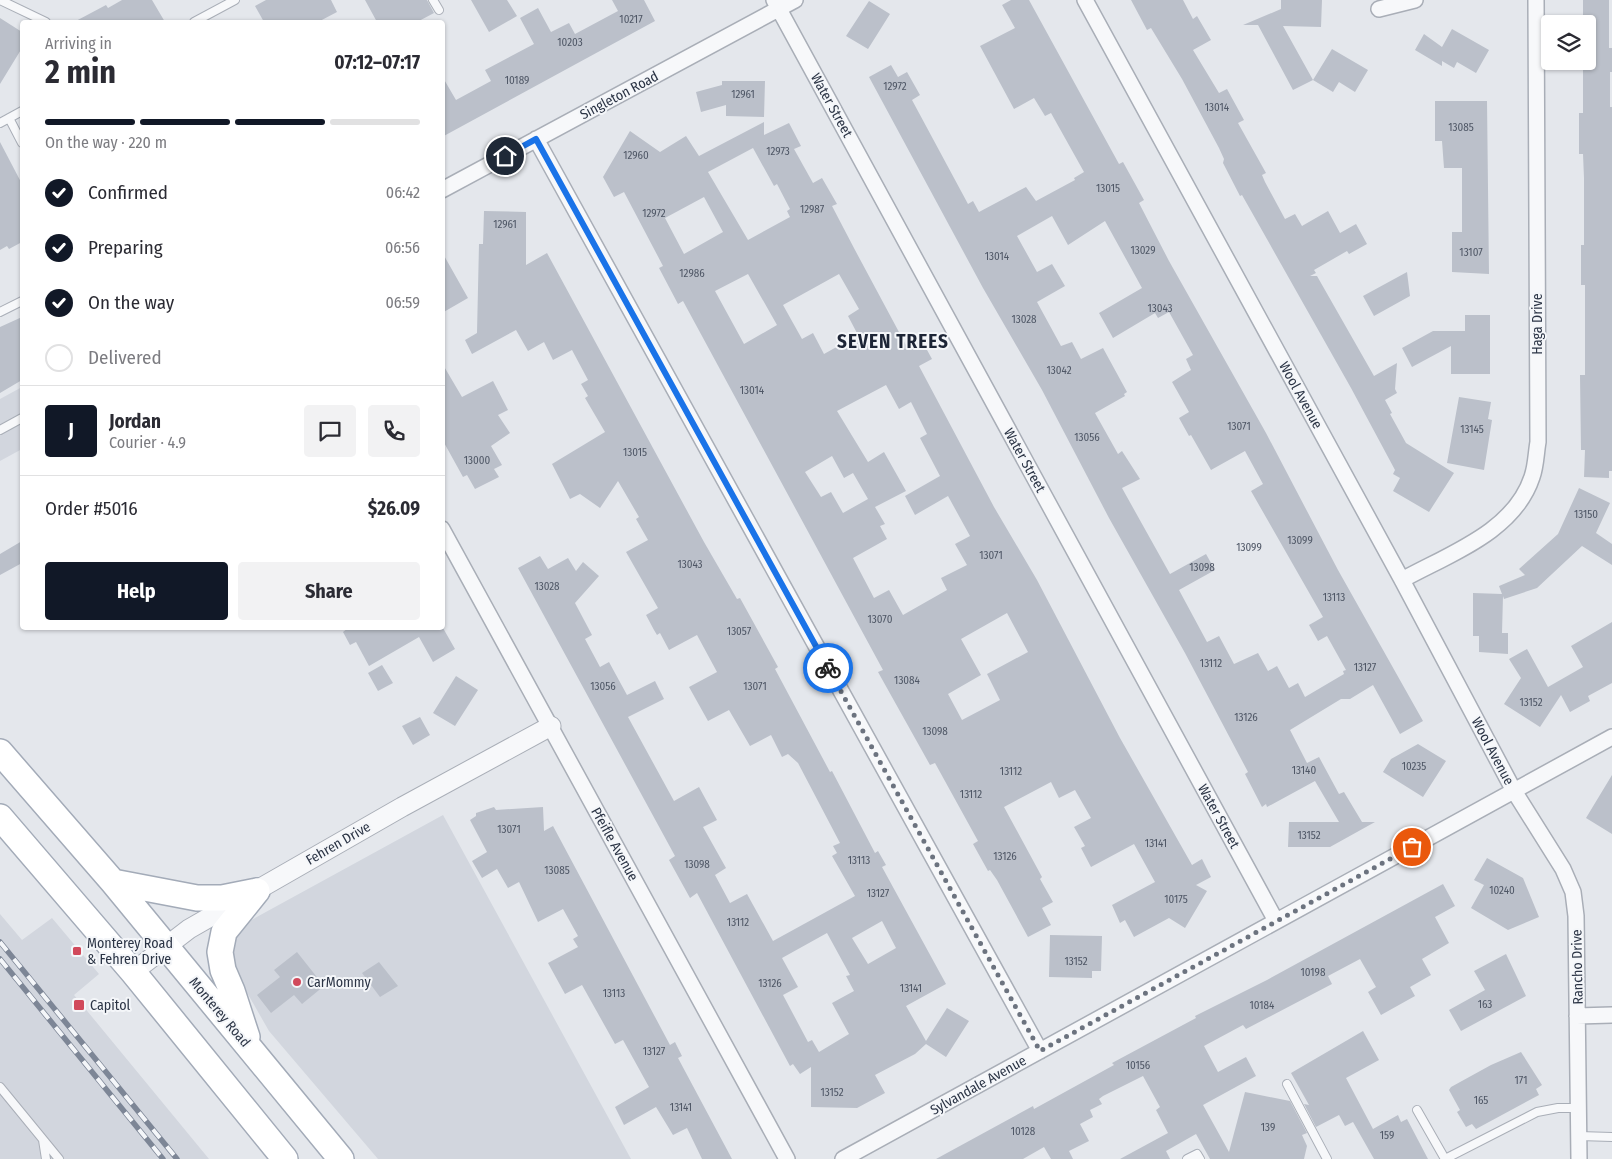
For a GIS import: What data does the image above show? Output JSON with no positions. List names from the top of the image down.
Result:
{
  "streets": {
    "main road": ["Monterey Road"],
    "street": [
      "Singleton Road",
      "Water Street",
      "Haga Drive",
      "Wool Avenue",
      "Fehren Drive",
      "Pfeifle Avenue",
      "Rancho Drive",
      "Sylvandale Avenue"
    ]
  },
  "crossings": [
    ["Singleton Road", "Water Street"],
    ["Water Street", "Sylvandale Avenue"],
    ["Haga Drive", "Wool Avenue"],
    ["Wool Avenue", "Rancho Drive"],
    ["Wool Avenue", "Sylvandale Avenue"],
    ["Fehren Drive", "Pfeifle Avenue"],
    ["Fehren Drive", "Monterey Road"],
    ["Rancho Drive", "Sylvandale Avenue"]
  ],
  "districts": ["SEVEN TREES"],
  "places": {
    "transit": ["Monterey Road & Fehren Drive", "Capitol"],
    "other": ["CarMommy"]
  },
  "house_numbers": [
    "10217",
    "10203",
    "10189",
    "12972",
    "12961",
    "13014",
    "13085",
    "12973",
    "12960",
    "13015",
    "12987",
    "12972",
    "12961",
    "13029",
    "13107",
    "13014",
    "12986",
    "13043",
    "13028",
    "13042",
    "13014",
    "13071",
    "13145",
    "13056",
    "13015",
    "13000",
    "13150",
    "13099",
    "13099",
    "13071",
    "13043",
    "13098",
    "13028",
    "13113",
    "13070",
    "13057",
    "13112",
    "13127",
    "13084",
    "13056",
    "13071",
    "13152",
    "13126",
    "13098",
    "10235",
    "13140",
    "13112",
    "13112",
    "13071",
    "13152",
    "13141",
    "13126",
    "13113",
    "13098",
    "13085",
    "10240",
    "13127",
    "10175",
    "13112",
    "13152",
    "10198",
    "13126",
    "13141",
    "13113",
    "163",
    "10184",
    "13127",
    "10156",
    "171",
    "13152",
    "165",
    "13141",
    "139",
    "10128",
    "159"
  ],
  "page": {
    "heading": ["2 min", "Arriving in", "07:12–07:17"],
    "panel": [
      "Jordan",
      "Courier · 4.9",
      "Order #5016",
      "$26.09"
    ],
    "bar": "On the way · 220 m",
    "list": [
      ["Confirmed", "06:42"],
      ["Preparing", "06:56"],
      ["On the way", "06:59"],
      "Delivered"
    ],
    "round": "J",
    "buttons": ["Help", "Share"]
  }
}
